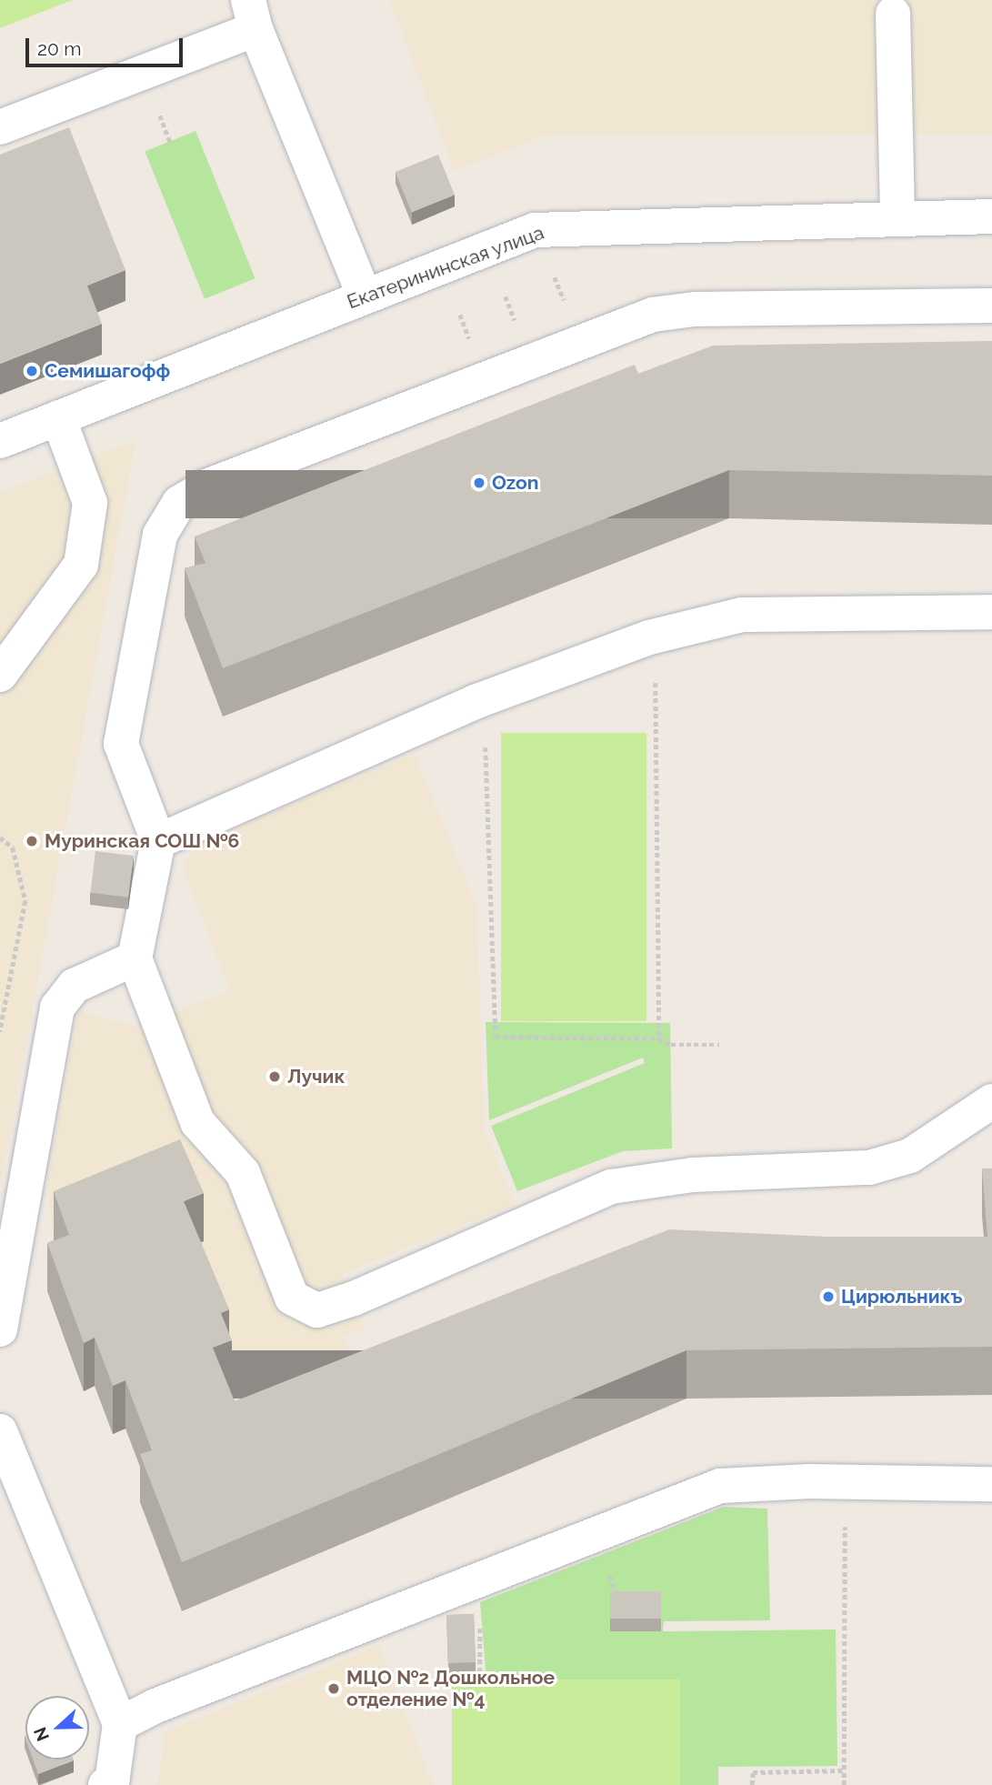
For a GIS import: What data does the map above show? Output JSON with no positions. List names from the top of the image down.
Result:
{
  "streets": {
    "street": ["Екатерининская улица"]
  },
  "places": [
    "Семишагофф",
    "Ozon",
    "Муринская СОШ №6",
    "Лучик",
    "Цирюльникъ",
    "МЦО №2 Дошкольное отделение №4"
  ],
  "scale_bar": "20 m",
  "north": "left"
}
